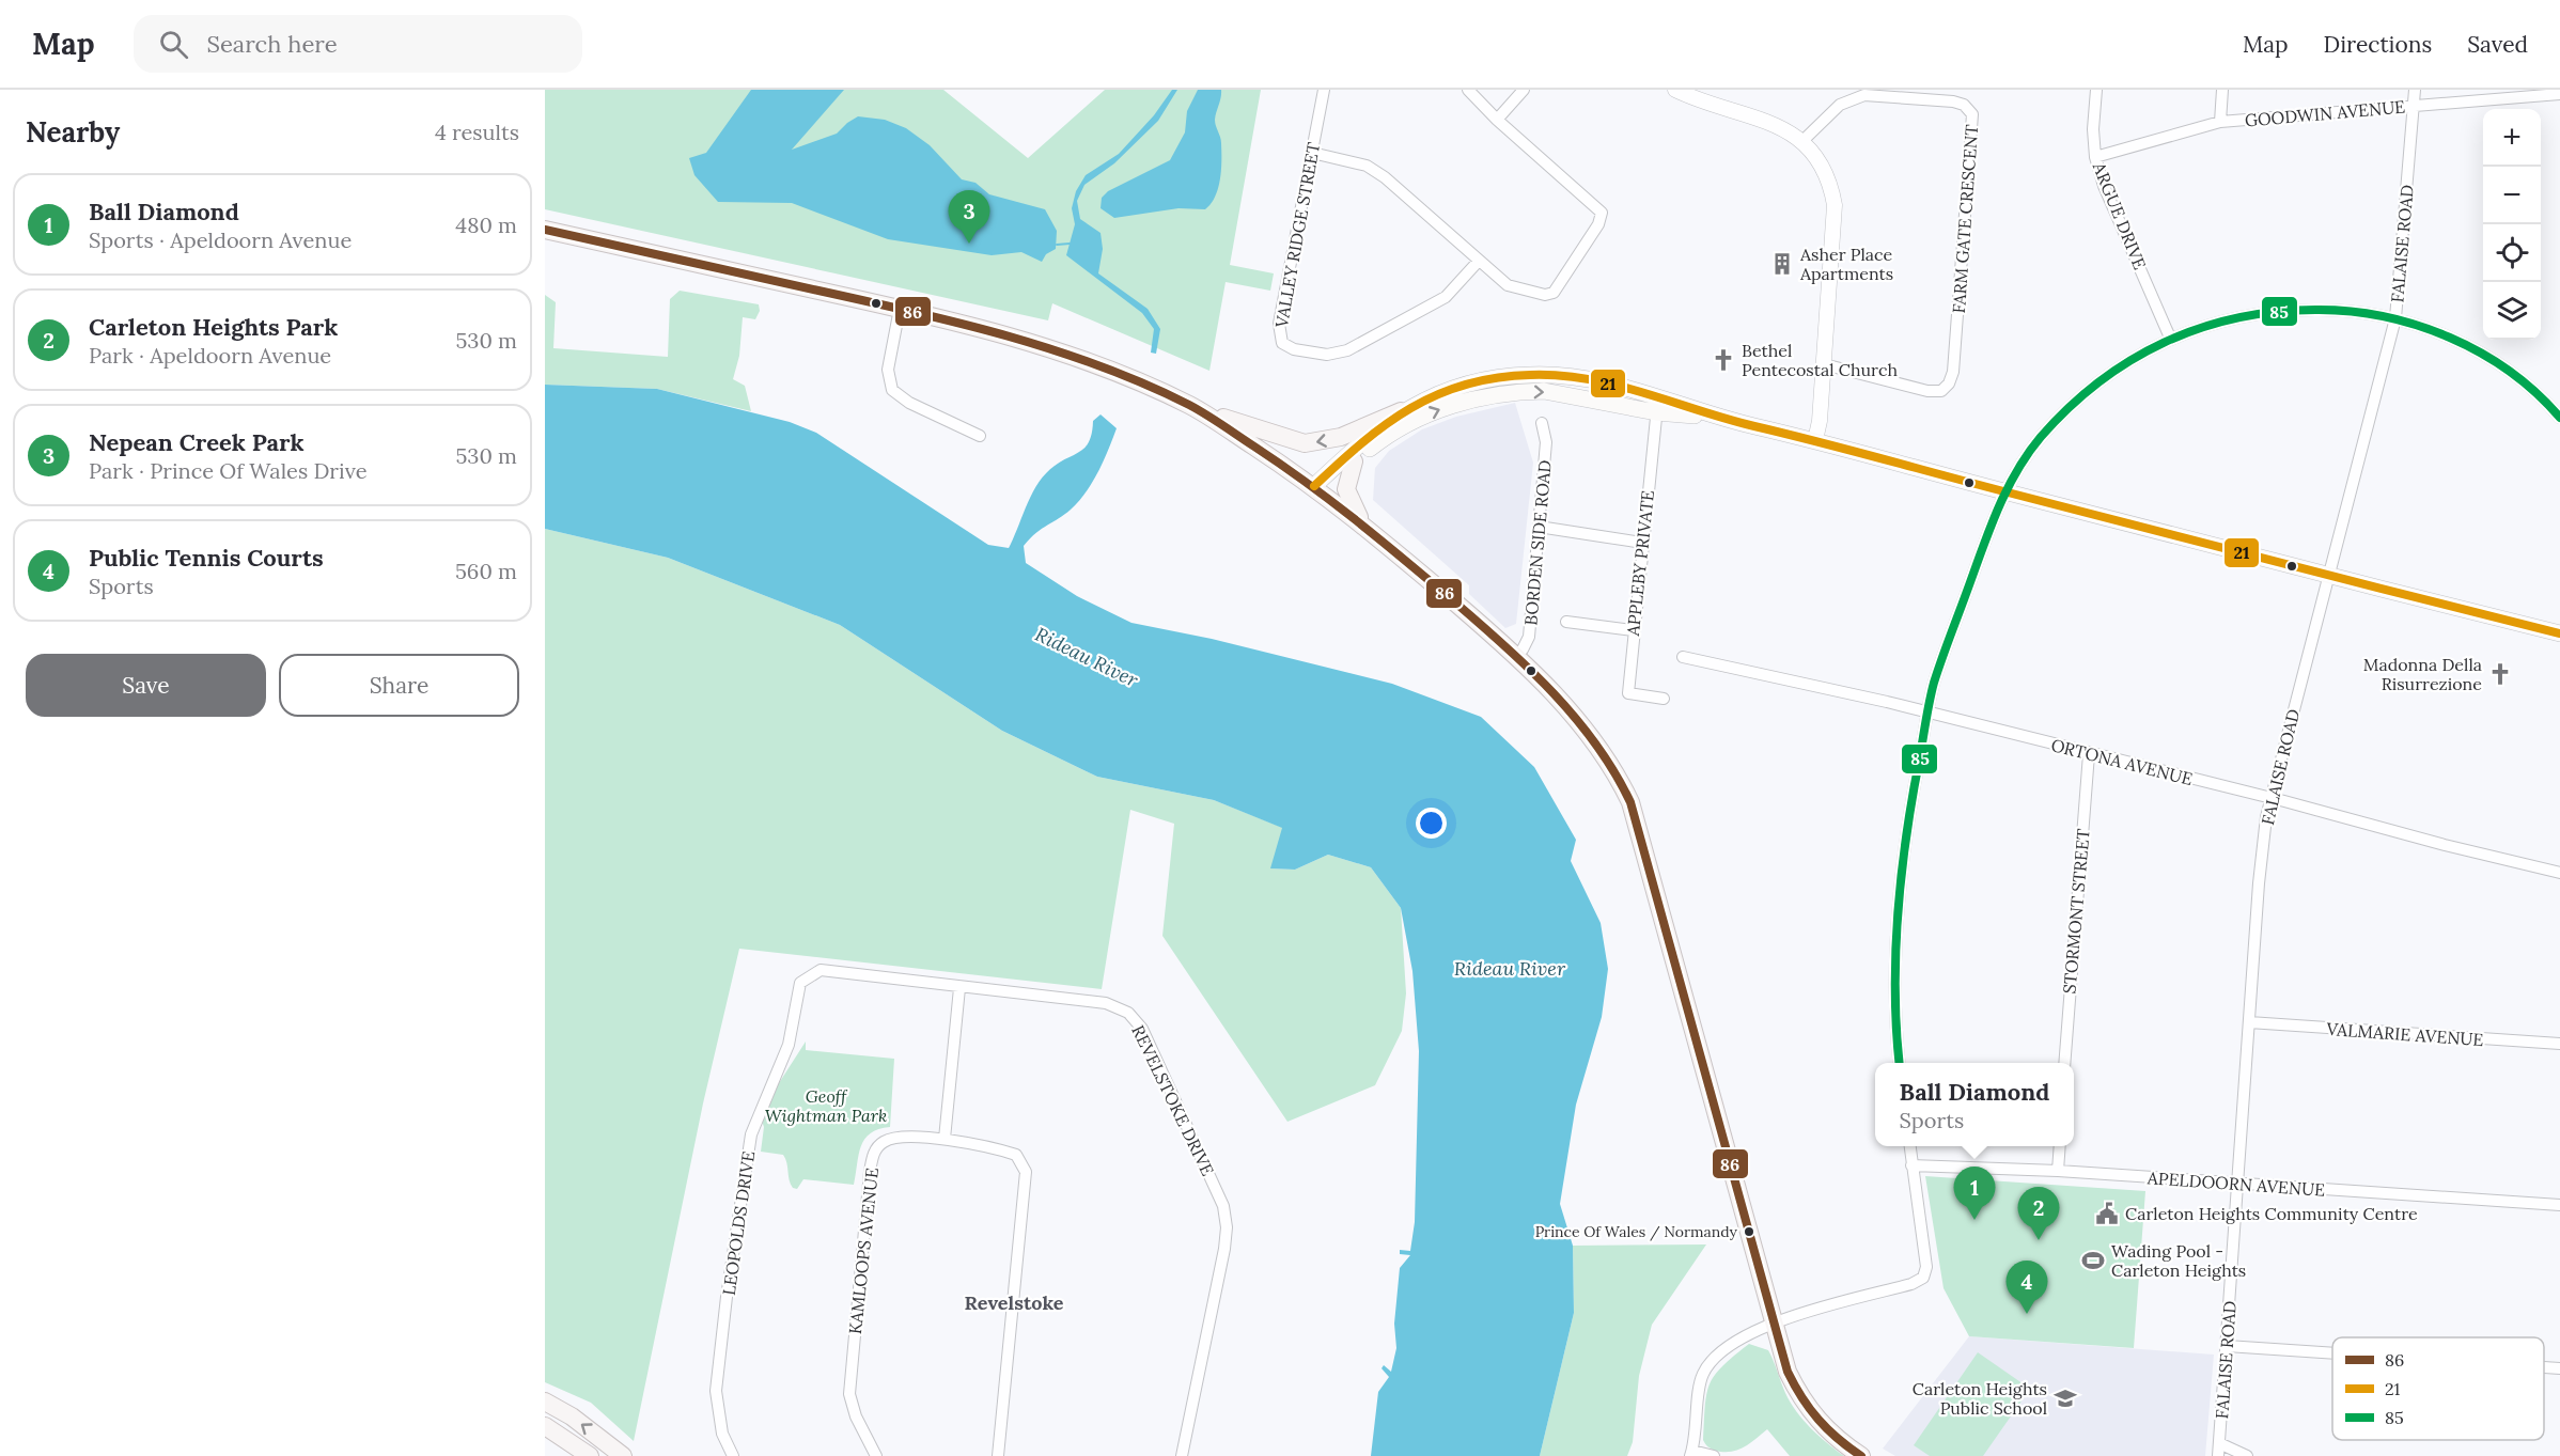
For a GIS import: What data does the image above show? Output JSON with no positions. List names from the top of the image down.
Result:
{
  "streets": {
    "street": [
      "GOODWIN AVENUE",
      "ARGUE DRIVE",
      "FARM GATE CRESCENT",
      "VALLEY RIDGE STREET",
      "FALAISE ROAD",
      "BORDEN SIDE ROAD",
      "APPLEBY PRIVATE",
      "ORTONA AVENUE",
      "STORMONT STREET",
      "VALMARIE AVENUE",
      "REVELSTOKE DRIVE",
      "APELDOORN AVENUE",
      "LEOPOLDS DRIVE",
      "KAMLOOPS AVENUE"
    ]
  },
  "crossings": [
    ["GOODWIN AVENUE", "ARGUE DRIVE"],
    ["GOODWIN AVENUE", "FALAISE ROAD"],
    ["FALAISE ROAD", "ORTONA AVENUE"],
    ["FALAISE ROAD", "VALMARIE AVENUE"],
    ["FALAISE ROAD", "APELDOORN AVENUE"],
    ["ORTONA AVENUE", "STORMONT STREET"],
    ["REVELSTOKE DRIVE", "LEOPOLDS DRIVE"]
  ],
  "districts": ["Revelstoke"],
  "water": ["Rideau River"],
  "parks": ["Geoff Wightman Park"],
  "places": {
    "building": ["Asher Place Apartments"],
    "church": ["Bethel Pentecostal Church", "Madonna Della Risurrezione"],
    "public building": ["Carleton Heights Community Centre"],
    "other": ["Prince Of Wales / Normandy"],
    "sports": ["Wading Pool - Carleton Heights"],
    "school or university": ["Carleton Heights Public School"]
  },
  "lines": ["transit line 86", "transit line 85", "transit line 21"],
  "legend": ["86", "21", "85"],
  "page": {
    "header": "Map",
    "search": "Search here",
    "nav": ["Map", "Directions", "Saved"],
    "heading": ["Nearby", "4 results"],
    "map_buttons": ["+", "−"],
    "list": [
      {
        "mark": "1",
        "name": "Ball Diamond",
        "note": "Sports · Apeldoorn Avenue",
        "value": "480 m"
      },
      {
        "mark": "2",
        "name": "Carleton Heights Park",
        "note": "Park · Apeldoorn Avenue",
        "value": "530 m"
      },
      {
        "mark": "3",
        "name": "Nepean Creek Park",
        "note": "Park · Prince Of Wales Drive",
        "value": "530 m"
      },
      {
        "mark": "4",
        "name": "Public Tennis Courts",
        "note": "Sports",
        "value": "560 m"
      }
    ],
    "pins": [
      "3",
      "1",
      "2",
      "4"
    ],
    "buttons": ["Save", "Share"],
    "popup": ["Ball Diamond", "Sports"]
  }
}
